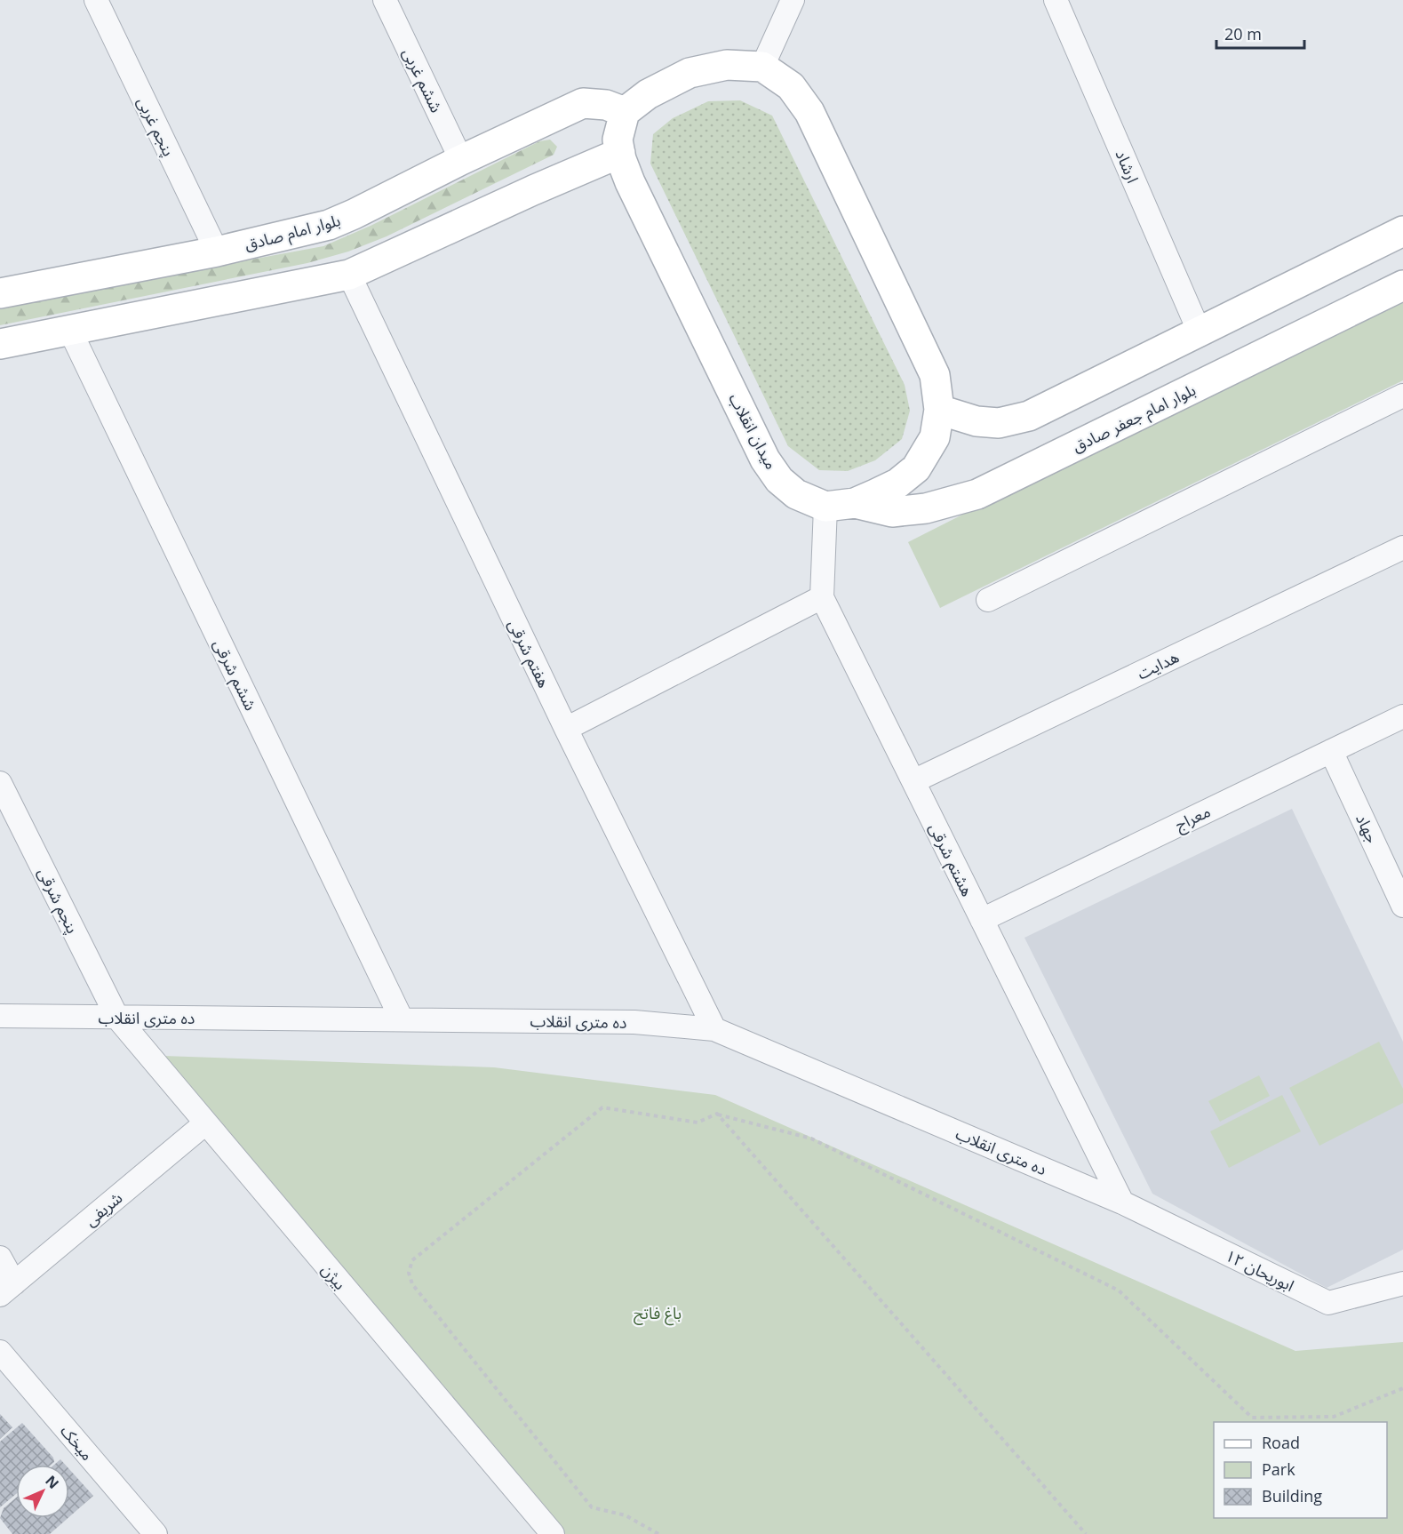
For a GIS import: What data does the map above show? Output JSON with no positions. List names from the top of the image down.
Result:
{
  "streets": {
    "main road": ["بلوار امام صادق", "بلوار امام جعفر صادق", "میدان انقلاب"],
    "street": [
      "ششم غربی",
      "پنجم غربی",
      "ارشاد",
      "هفتم شرقی",
      "هدایت",
      "ششم شرقی",
      "معراج",
      "جهاد",
      "هشتم شرقی",
      "پنجم شرقی",
      "ده متری انقلاب",
      "شریفی",
      "ابوریحان ۱۲",
      "بیژن",
      "میخک"
    ]
  },
  "crossings": [
    ["ششم غربی", "بلوار امام صادق"],
    ["پنجم غربی", "بلوار امام صادق"],
    ["بلوار امام صادق", "میدان انقلاب"],
    ["بلوار امام جعفر صادق", "میدان انقلاب"],
    ["میدان انقلاب", "هشتم شرقی"],
    ["هفتم شرقی", "ده متری انقلاب"],
    ["هدایت", "هشتم شرقی"],
    ["ششم شرقی", "ده متری انقلاب"],
    ["معراج", "جهاد"],
    ["معراج", "هشتم شرقی"],
    ["هشتم شرقی", "ده متری انقلاب"],
    ["هشتم شرقی", "ابوریحان ۱۲"],
    ["پنجم شرقی", "ده متری انقلاب"],
    ["پنجم شرقی", "بیژن"],
    ["ده متری انقلاب", "ابوریحان ۱۲"],
    ["ده متری انقلاب", "بیژن"],
    ["شریفی", "بیژن"]
  ],
  "parks": ["باغ فاتح"],
  "legend": ["Road", "Park", "Building"],
  "scale_bar": "20 m",
  "north": "top right"
}
